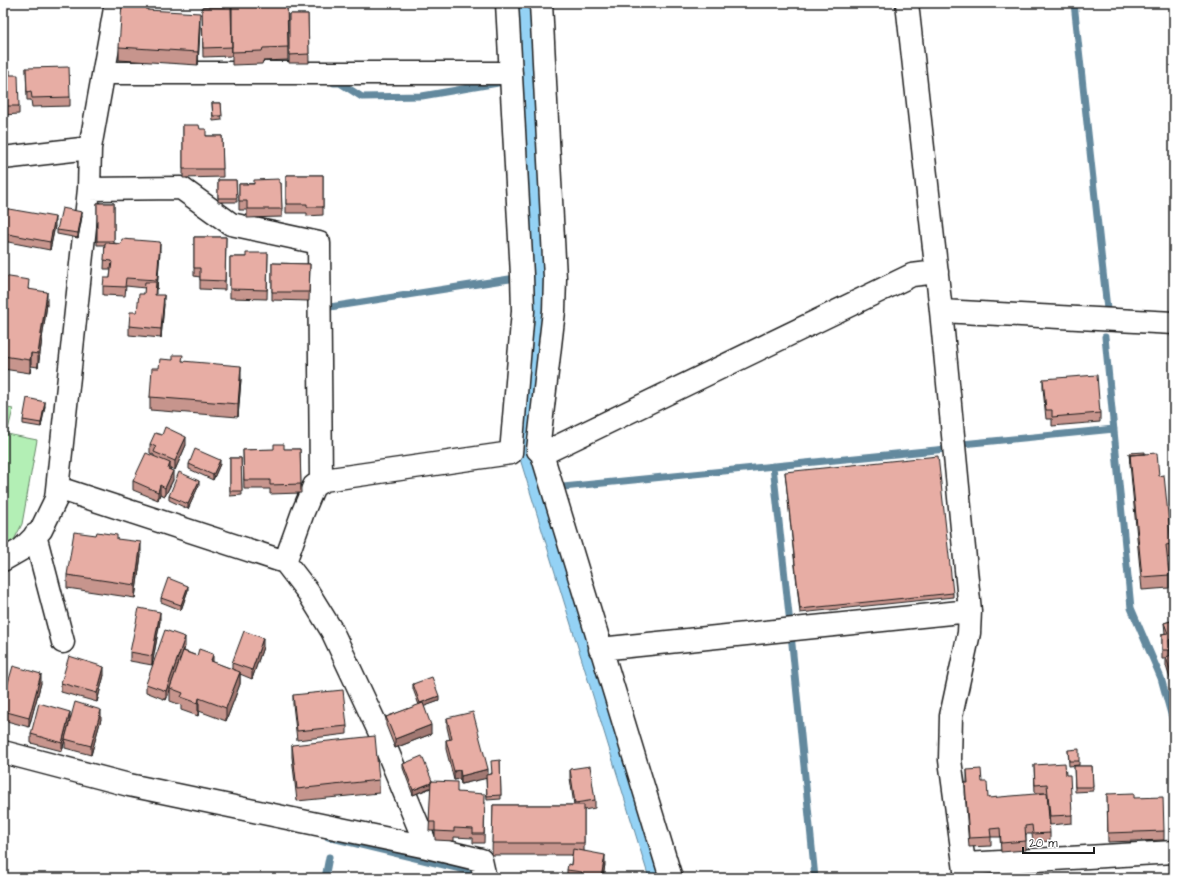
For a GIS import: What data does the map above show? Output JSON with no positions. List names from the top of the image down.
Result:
{
  "scale_bar": "20 m"
}
